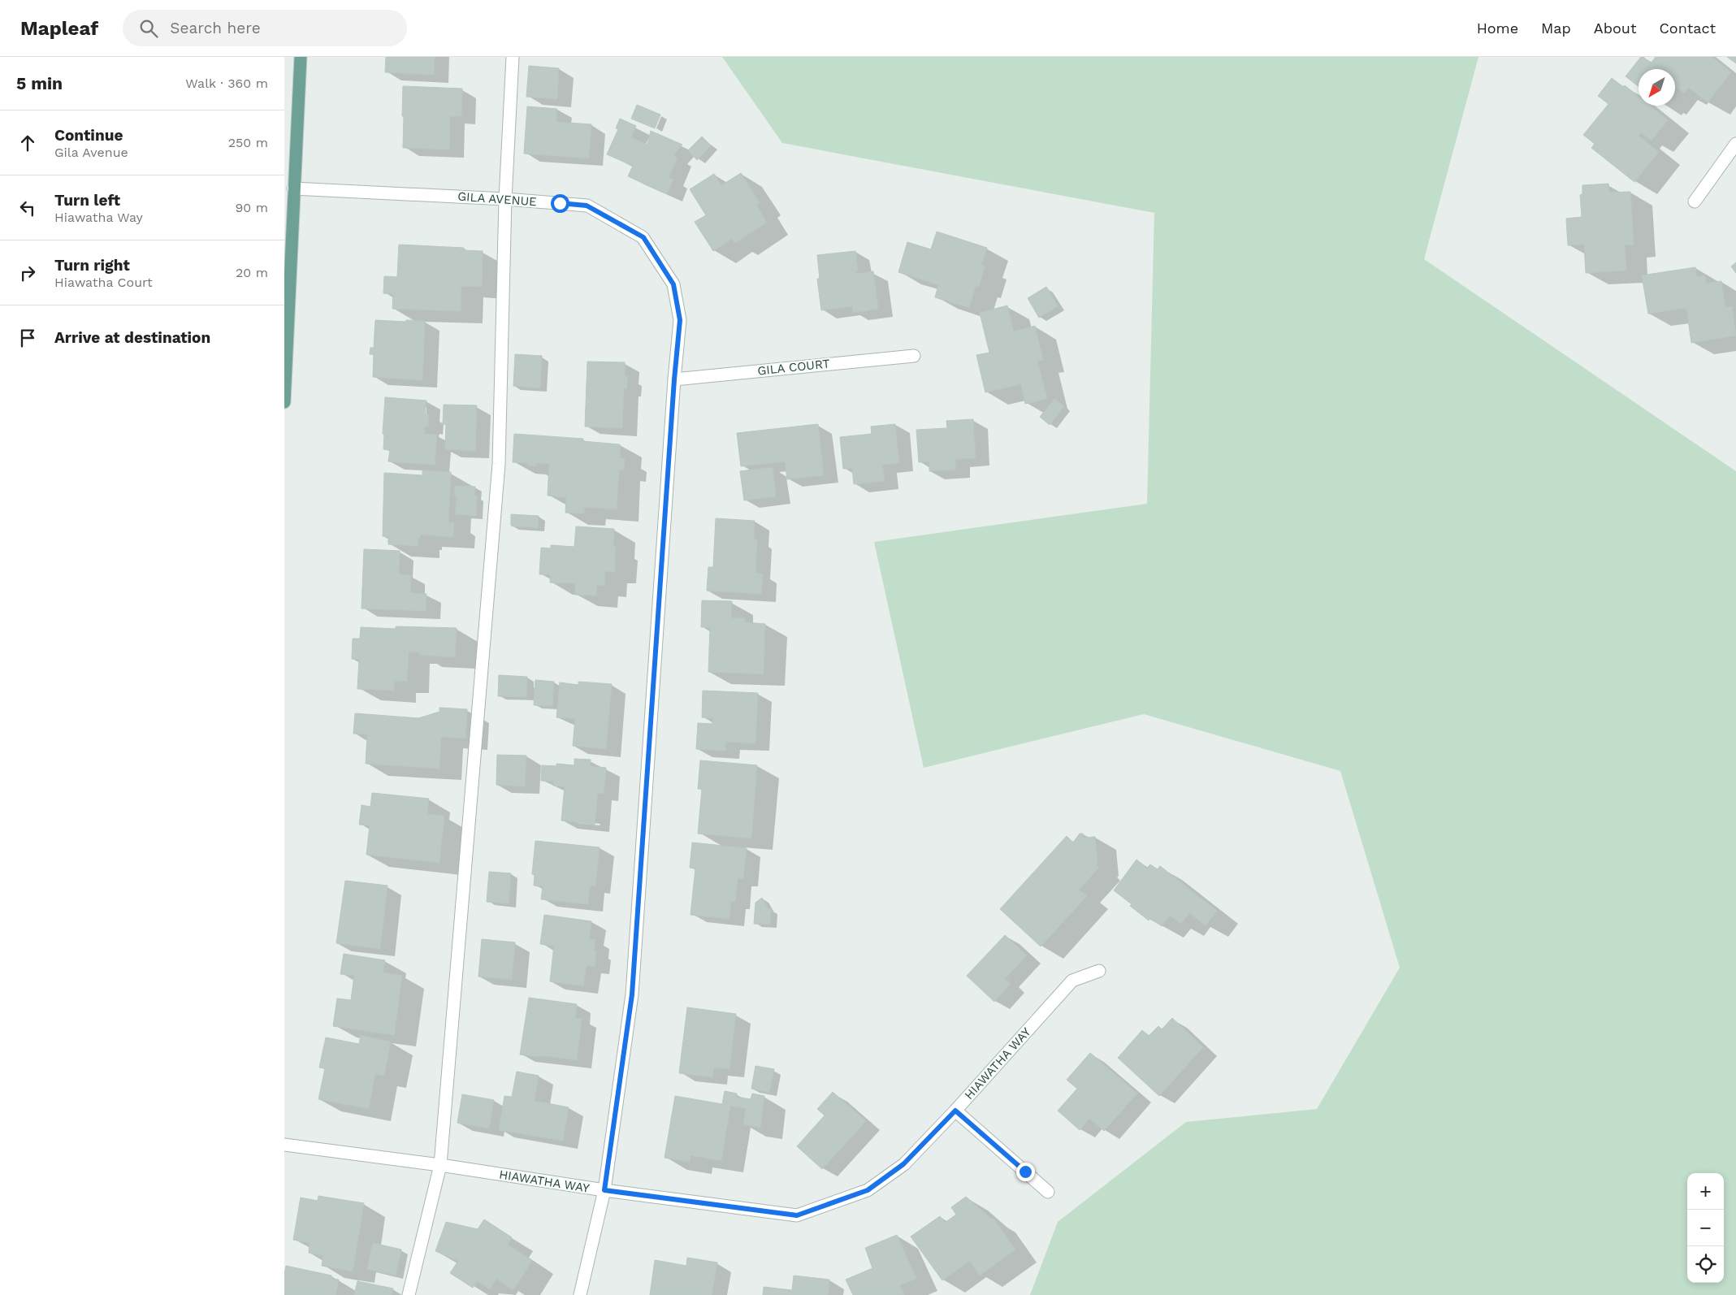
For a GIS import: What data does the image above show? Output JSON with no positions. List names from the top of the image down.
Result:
{
  "streets": {
    "street": ["GILA AVENUE", "GILA COURT", "HIAWATHA WAY"]
  },
  "crossings": [
    ["GILA AVENUE", "GILA COURT"],
    ["GILA AVENUE", "HIAWATHA WAY"]
  ],
  "north": "bottom left",
  "page": {
    "header": "Mapleaf",
    "search": "Search here",
    "nav": [
      "Home",
      "Map",
      "About",
      "Contact"
    ],
    "heading": ["5 min", "Walk · 360 m"],
    "list": [
      ["Continue", "Gila Avenue", "250 m"],
      ["Turn left", "Hiawatha Way", "90 m"],
      ["Turn right", "Hiawatha Court", "20 m"],
      "Arrive at destination"
    ],
    "map_buttons": ["+", "−"]
  }
}
